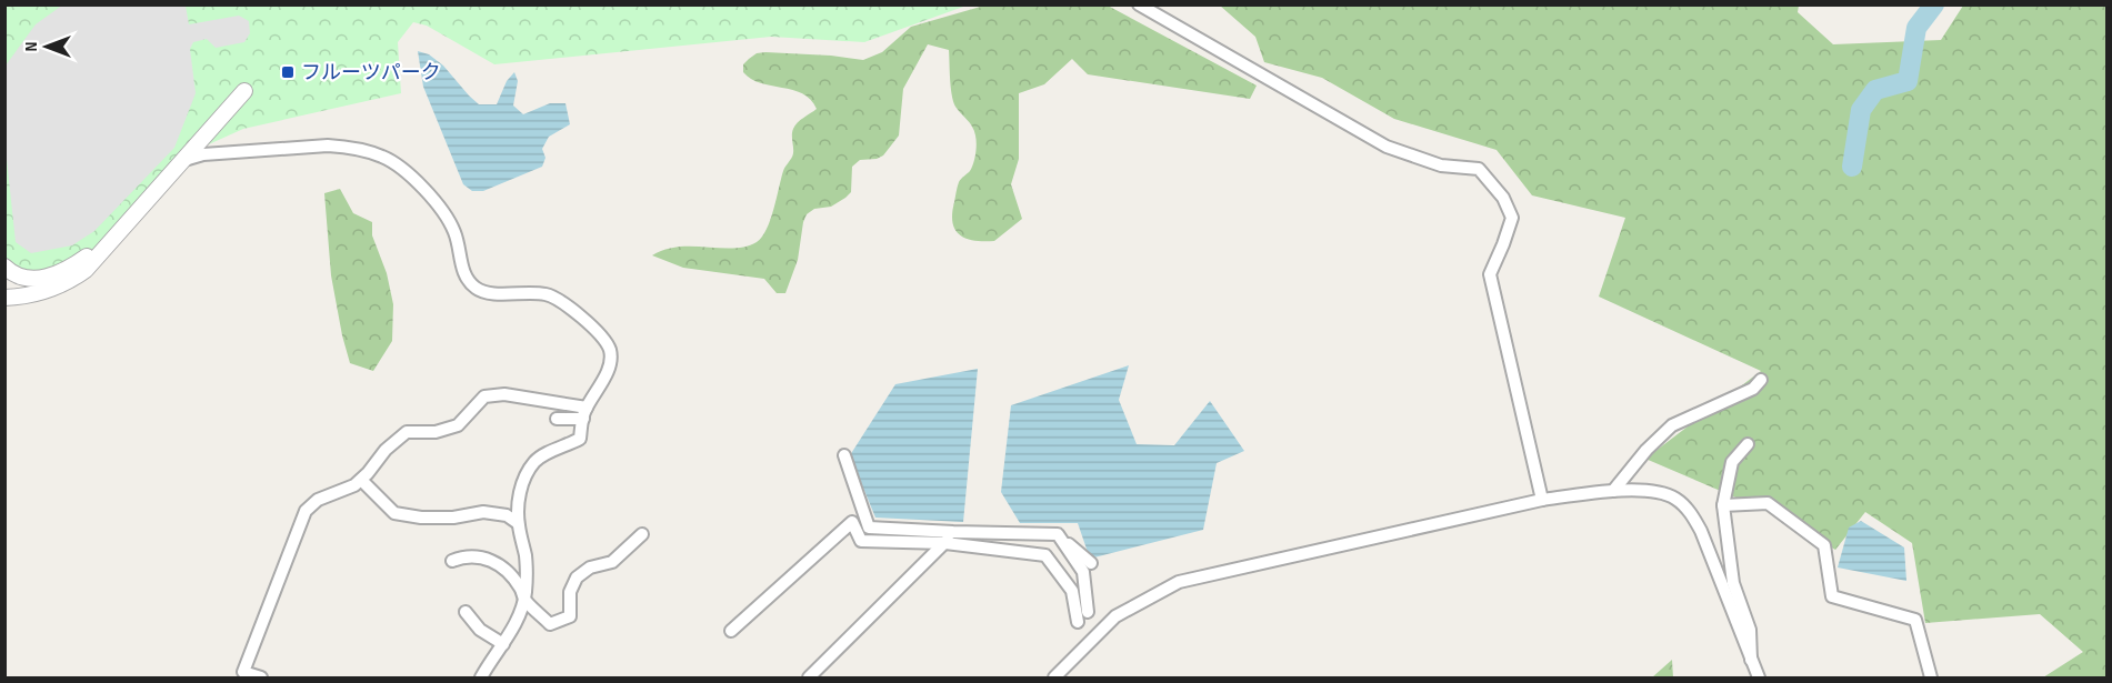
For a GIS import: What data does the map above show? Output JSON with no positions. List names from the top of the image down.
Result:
{
  "places": {
    "transit": ["フルーツパーク"]
  },
  "north": "left"
}
